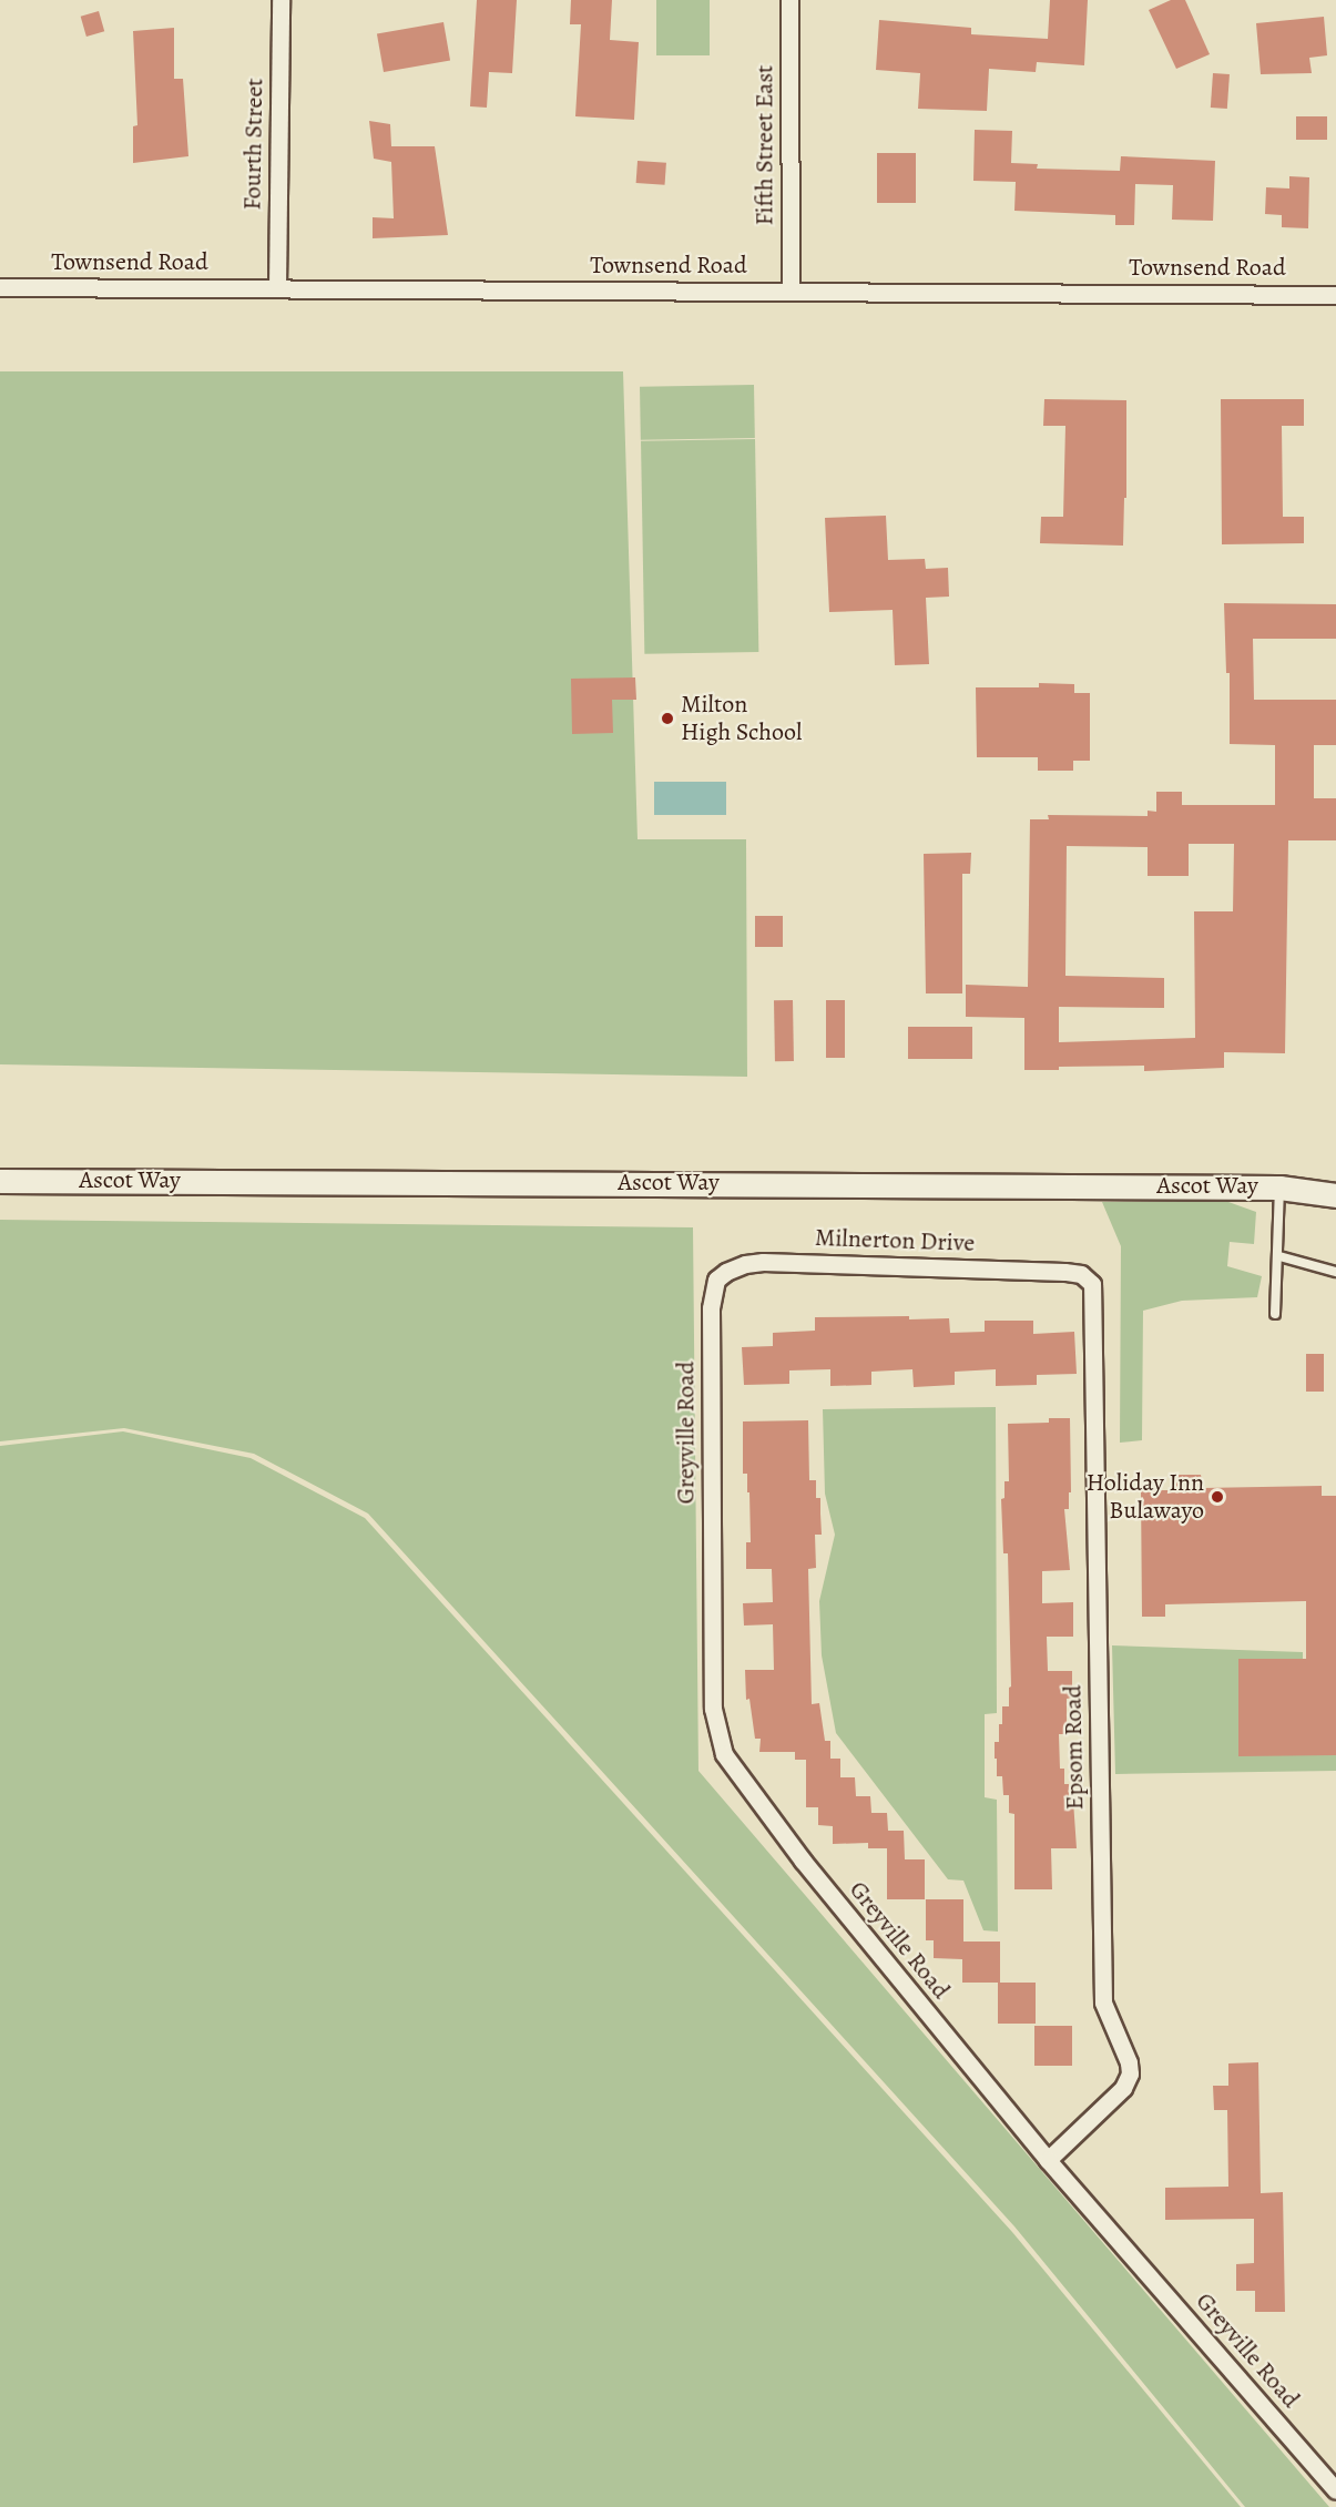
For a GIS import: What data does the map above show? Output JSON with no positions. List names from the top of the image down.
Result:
{
  "streets": {
    "main road": ["Ascot Way"],
    "street": [
      "Fourth Street",
      "Fifth Street East",
      "Townsend Road",
      "Milnerton Drive",
      "Greyville Road",
      "Epsom Road"
    ]
  },
  "crossings": [
    ["Fourth Street", "Townsend Road"],
    ["Fifth Street East", "Townsend Road"],
    ["Milnerton Drive", "Greyville Road"],
    ["Milnerton Drive", "Epsom Road"],
    ["Greyville Road", "Epsom Road"]
  ],
  "places": ["Milton High School", "Holiday Inn Bulawayo"]
}
